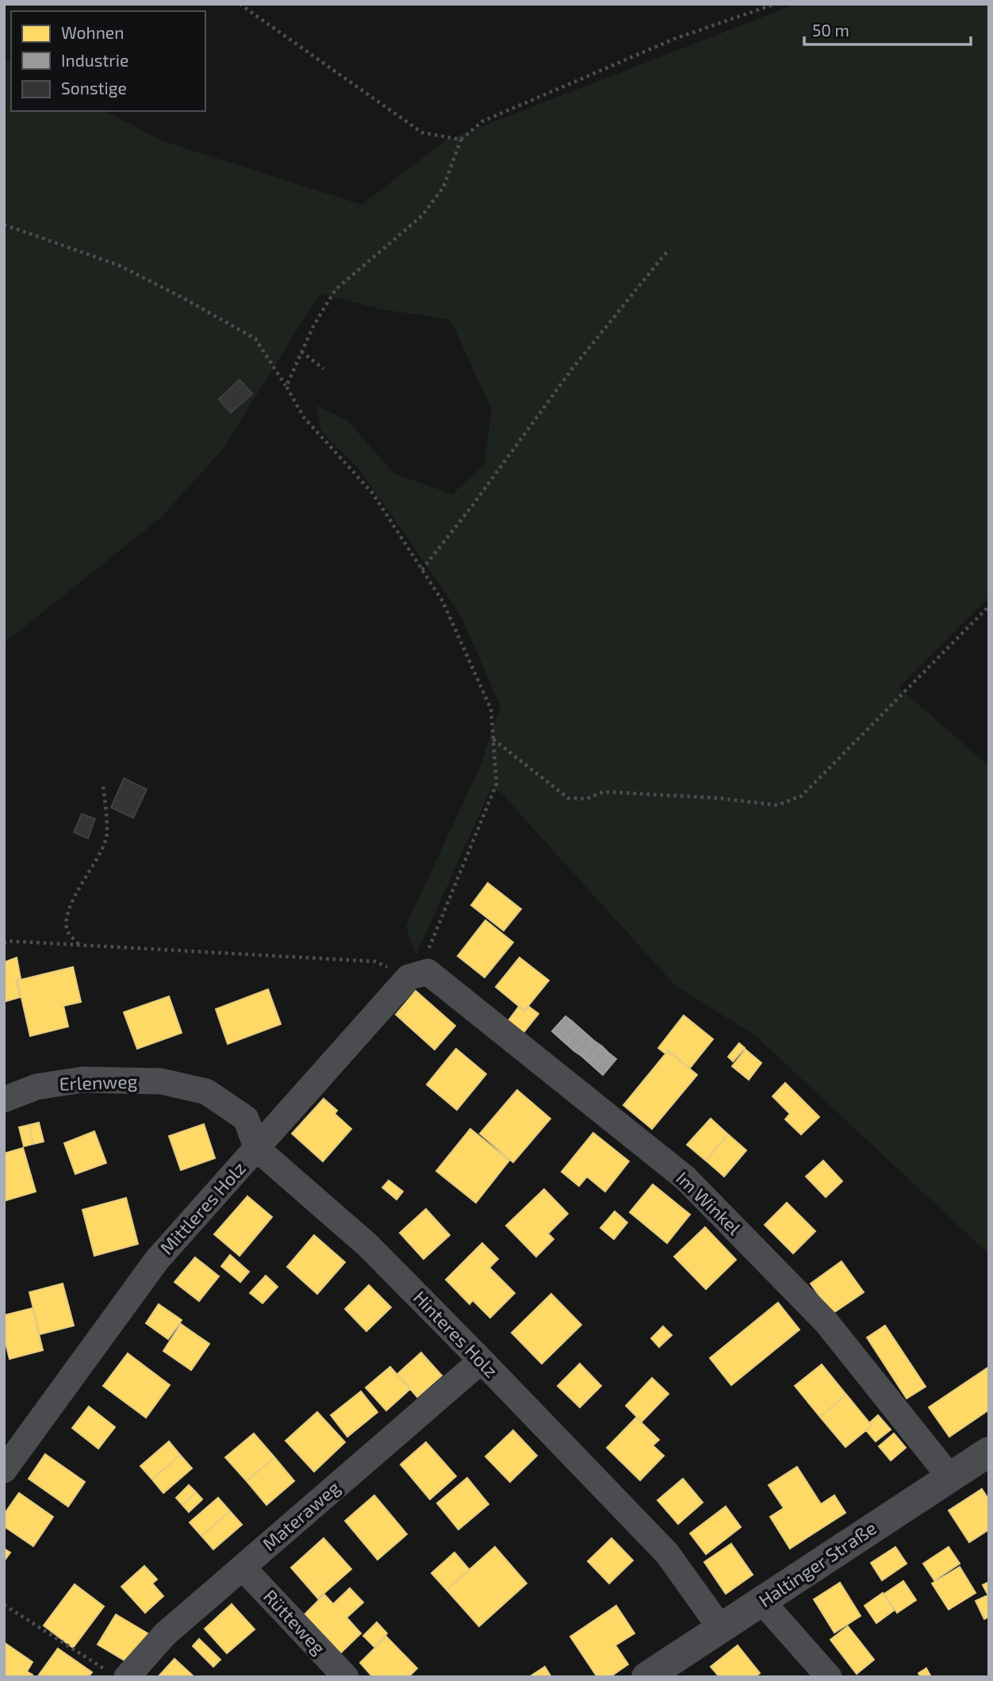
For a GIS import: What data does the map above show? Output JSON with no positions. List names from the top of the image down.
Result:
{
  "streets": {
    "street": [
      "Erlenweg",
      "Im Winkel",
      "Mittleres Holz",
      "Hinteres Holz",
      "Materaweg",
      "Haltinger Straße",
      "Rütteweg"
    ]
  },
  "crossings": [
    ["Erlenweg", "Hinteres Holz"],
    ["Im Winkel", "Mittleres Holz"],
    ["Im Winkel", "Haltinger Straße"],
    ["Mittleres Holz", "Hinteres Holz"],
    ["Hinteres Holz", "Materaweg"],
    ["Hinteres Holz", "Haltinger Straße"],
    ["Materaweg", "Rütteweg"]
  ],
  "legend": ["Wohnen", "Industrie", "Sonstige"],
  "scale_bar": "50 m"
}
